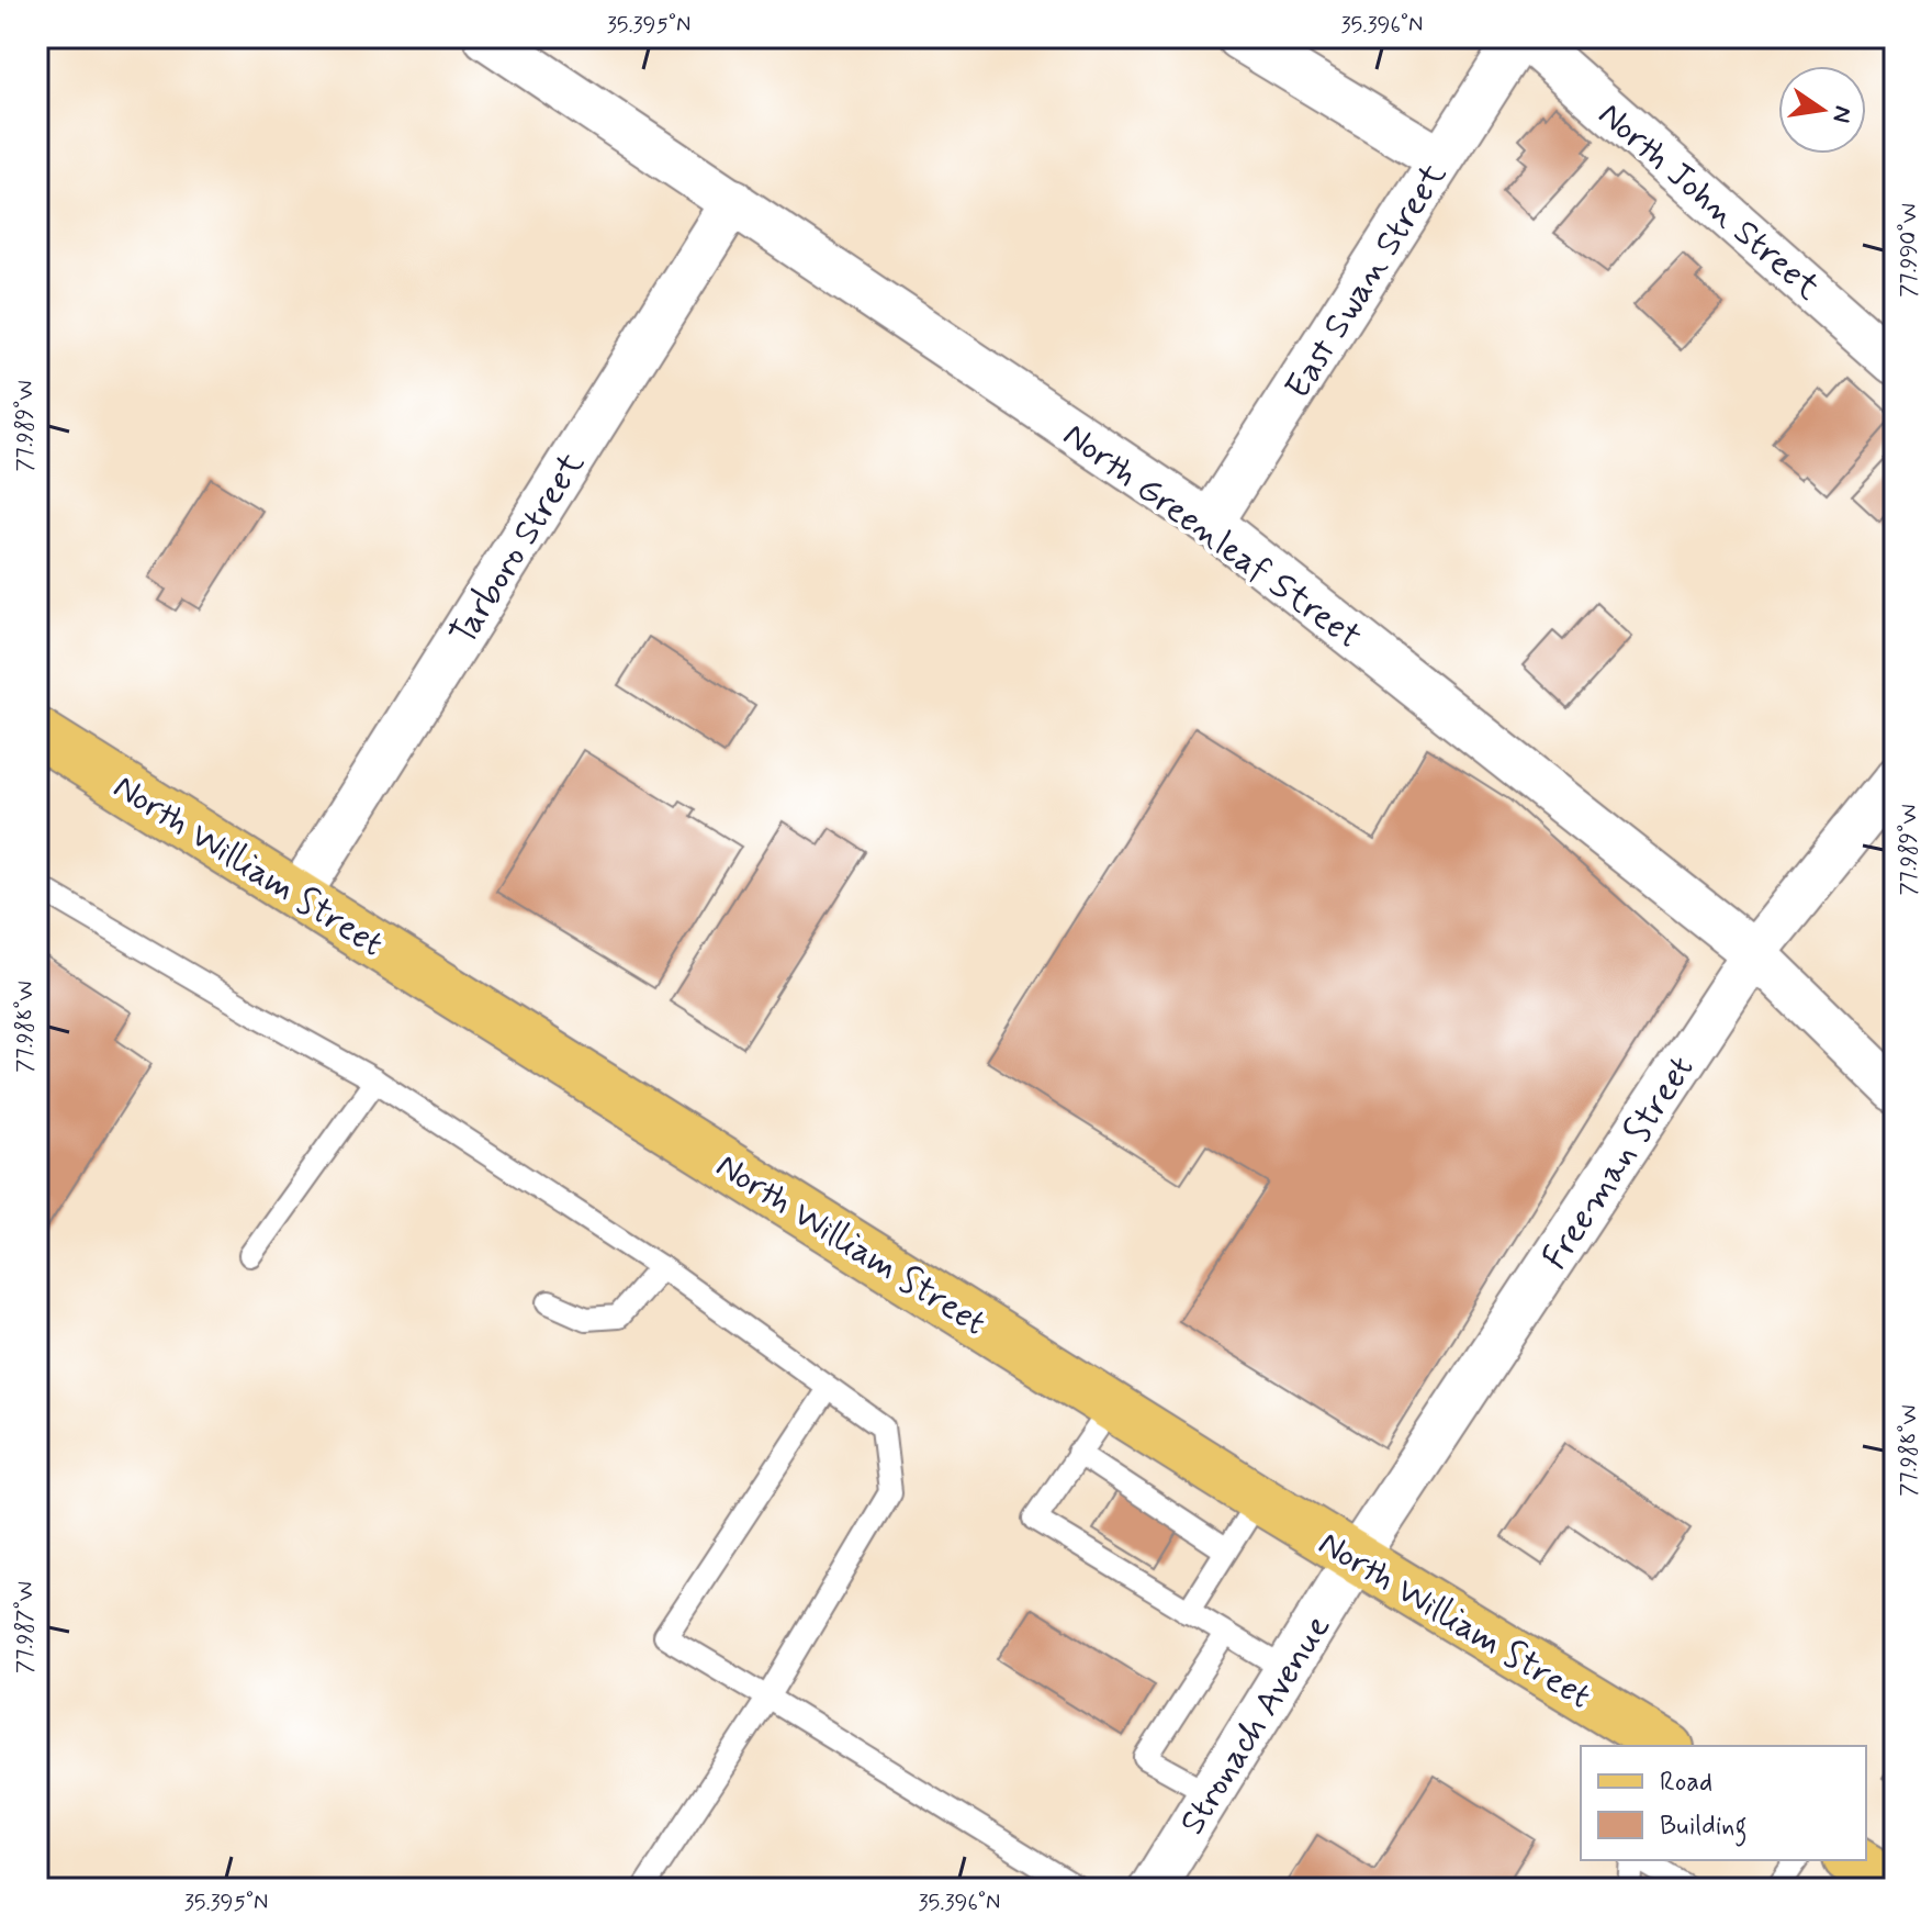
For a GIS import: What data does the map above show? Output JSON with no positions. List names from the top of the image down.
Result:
{
  "streets": {
    "main road": ["North William Street"],
    "street": [
      "North John Street",
      "East Swan Street",
      "North Greenleaf Street",
      "Tarboro Street",
      "Freeman Street",
      "Stronach Avenue"
    ]
  },
  "crossings": [
    ["North John Street", "East Swan Street"],
    ["East Swan Street", "North Greenleaf Street"],
    ["North Greenleaf Street", "Tarboro Street"],
    ["North Greenleaf Street", "Freeman Street"],
    ["Tarboro Street", "North William Street"],
    ["North William Street", "Freeman Street"],
    ["North William Street", "Stronach Avenue"],
    ["Freeman Street", "Stronach Avenue"]
  ],
  "legend": ["Road", "Building"],
  "north": "right",
  "coordinates": [
    "35.395°N",
    "35.396°N",
    "77.990°W",
    "77.989°W",
    "77.988°W",
    "77.987°W"
  ]
}
